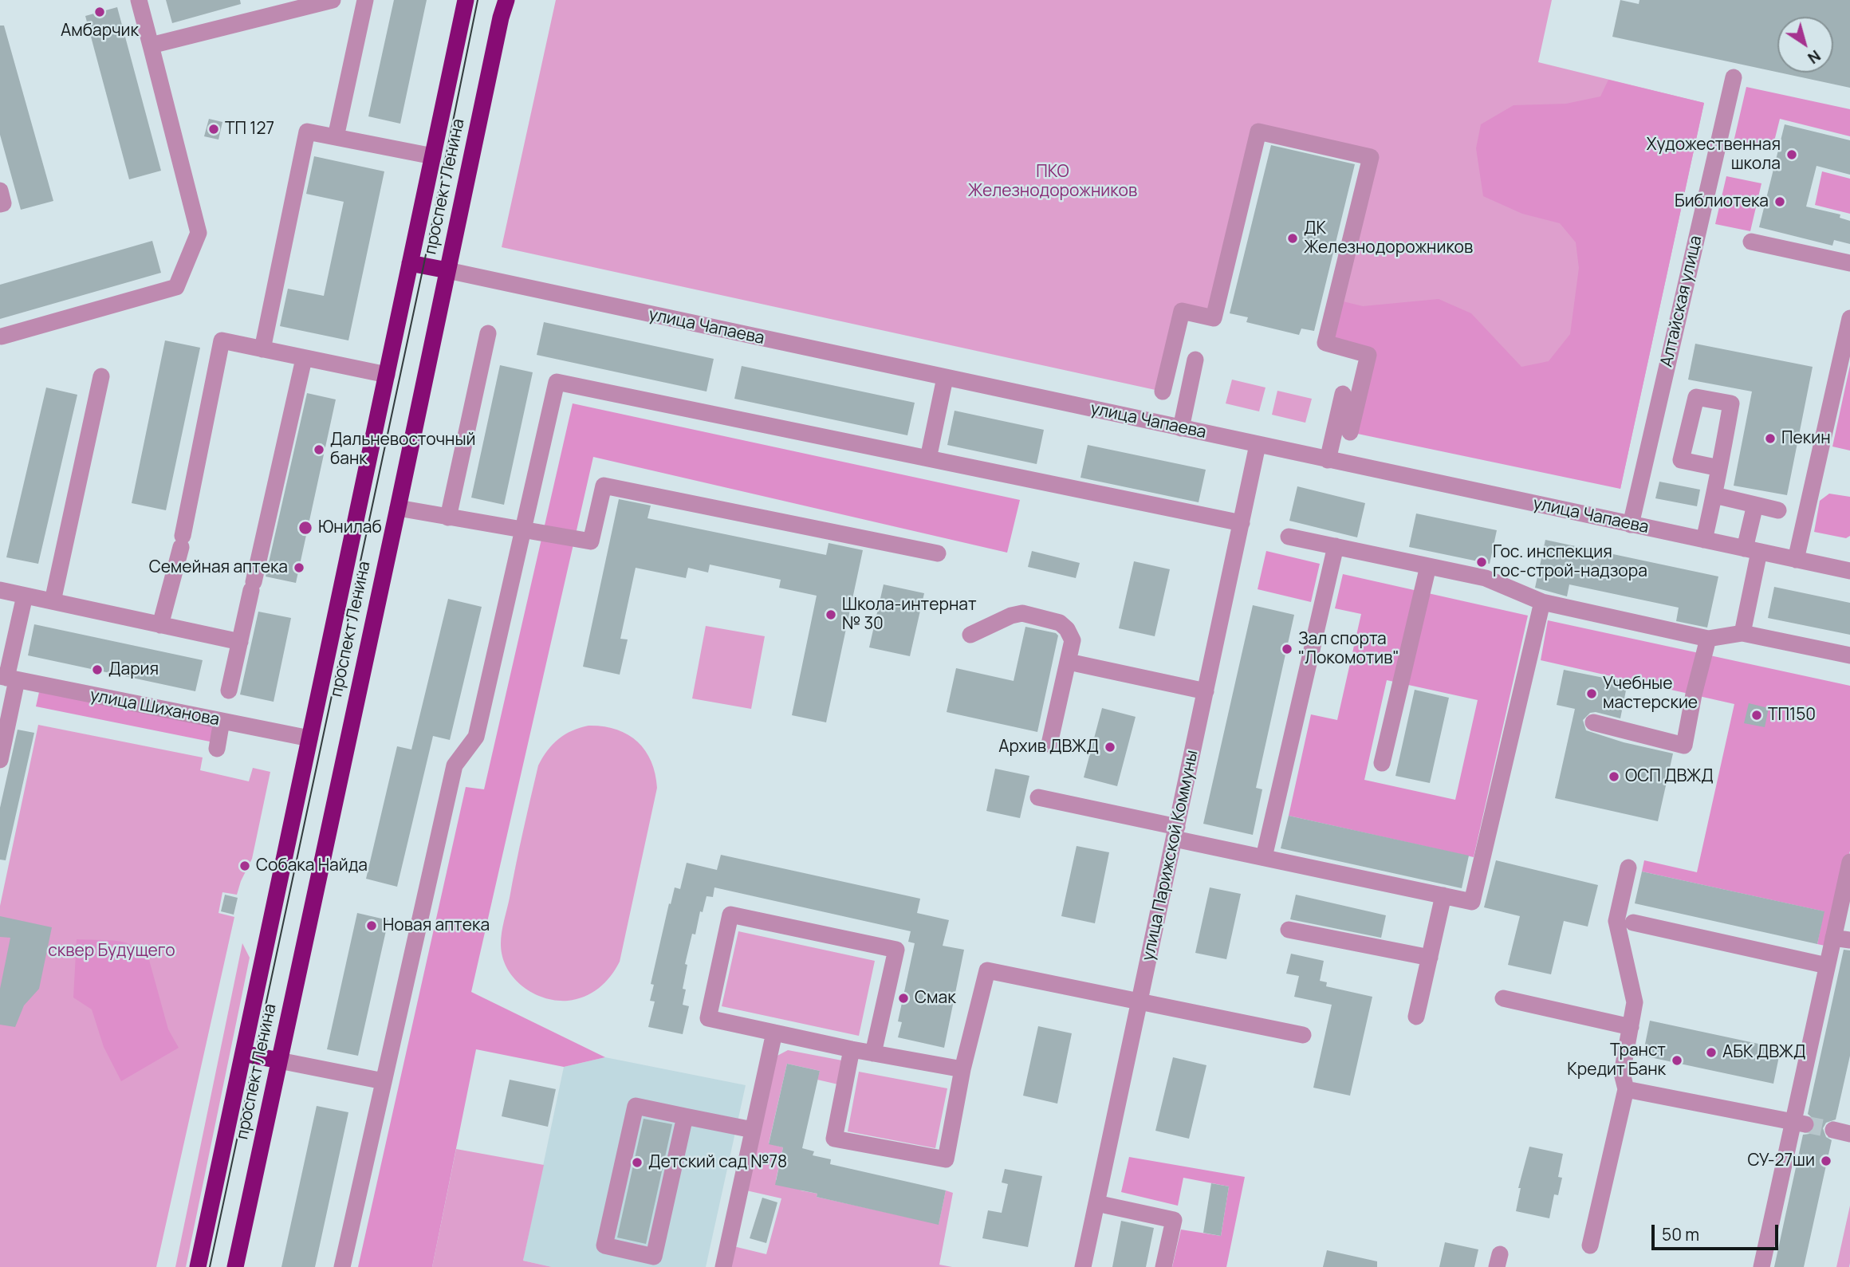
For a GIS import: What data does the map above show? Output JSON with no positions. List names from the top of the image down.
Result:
{
  "streets": {
    "highway": ["проспект Ленина"],
    "street": [
      "Алтайская улица",
      "улица Чапаева",
      "улица Шиханова",
      "улица Парижской Коммуны"
    ]
  },
  "crossings": [
    ["проспект Ленина", "улица Чапаева"],
    ["проспект Ленина", "улица Шиханова"],
    ["Алтайская улица", "улица Чапаева"],
    ["улица Чапаева", "улица Парижской Коммуны"]
  ],
  "parks": ["ПКО Железнодорожников", "сквер Будущего"],
  "places": [
    "Амбарчик",
    "ТП 127",
    "Художественная школа",
    "Библиотека",
    "ДК Железнодорожников",
    "Пекин",
    "Дальневосточный банк",
    "Юнилаб",
    "Гос. инспекция гос-строй-надзора",
    "Семейная аптека",
    "Школа-интернат № 30",
    "Зал спорта \"Локомотив\"",
    "Дария",
    "Учебные мастерские",
    "ТП150",
    "Архив ДВЖД",
    "ОСП ДВЖД",
    "Собака Найда",
    "Новая аптека",
    "Смак",
    "АБК ДВЖД",
    "Транст Кредит Банк",
    "СУ-27ши",
    "Детский сад №78"
  ],
  "scale_bar": "50 m",
  "north": "bottom right"
}
